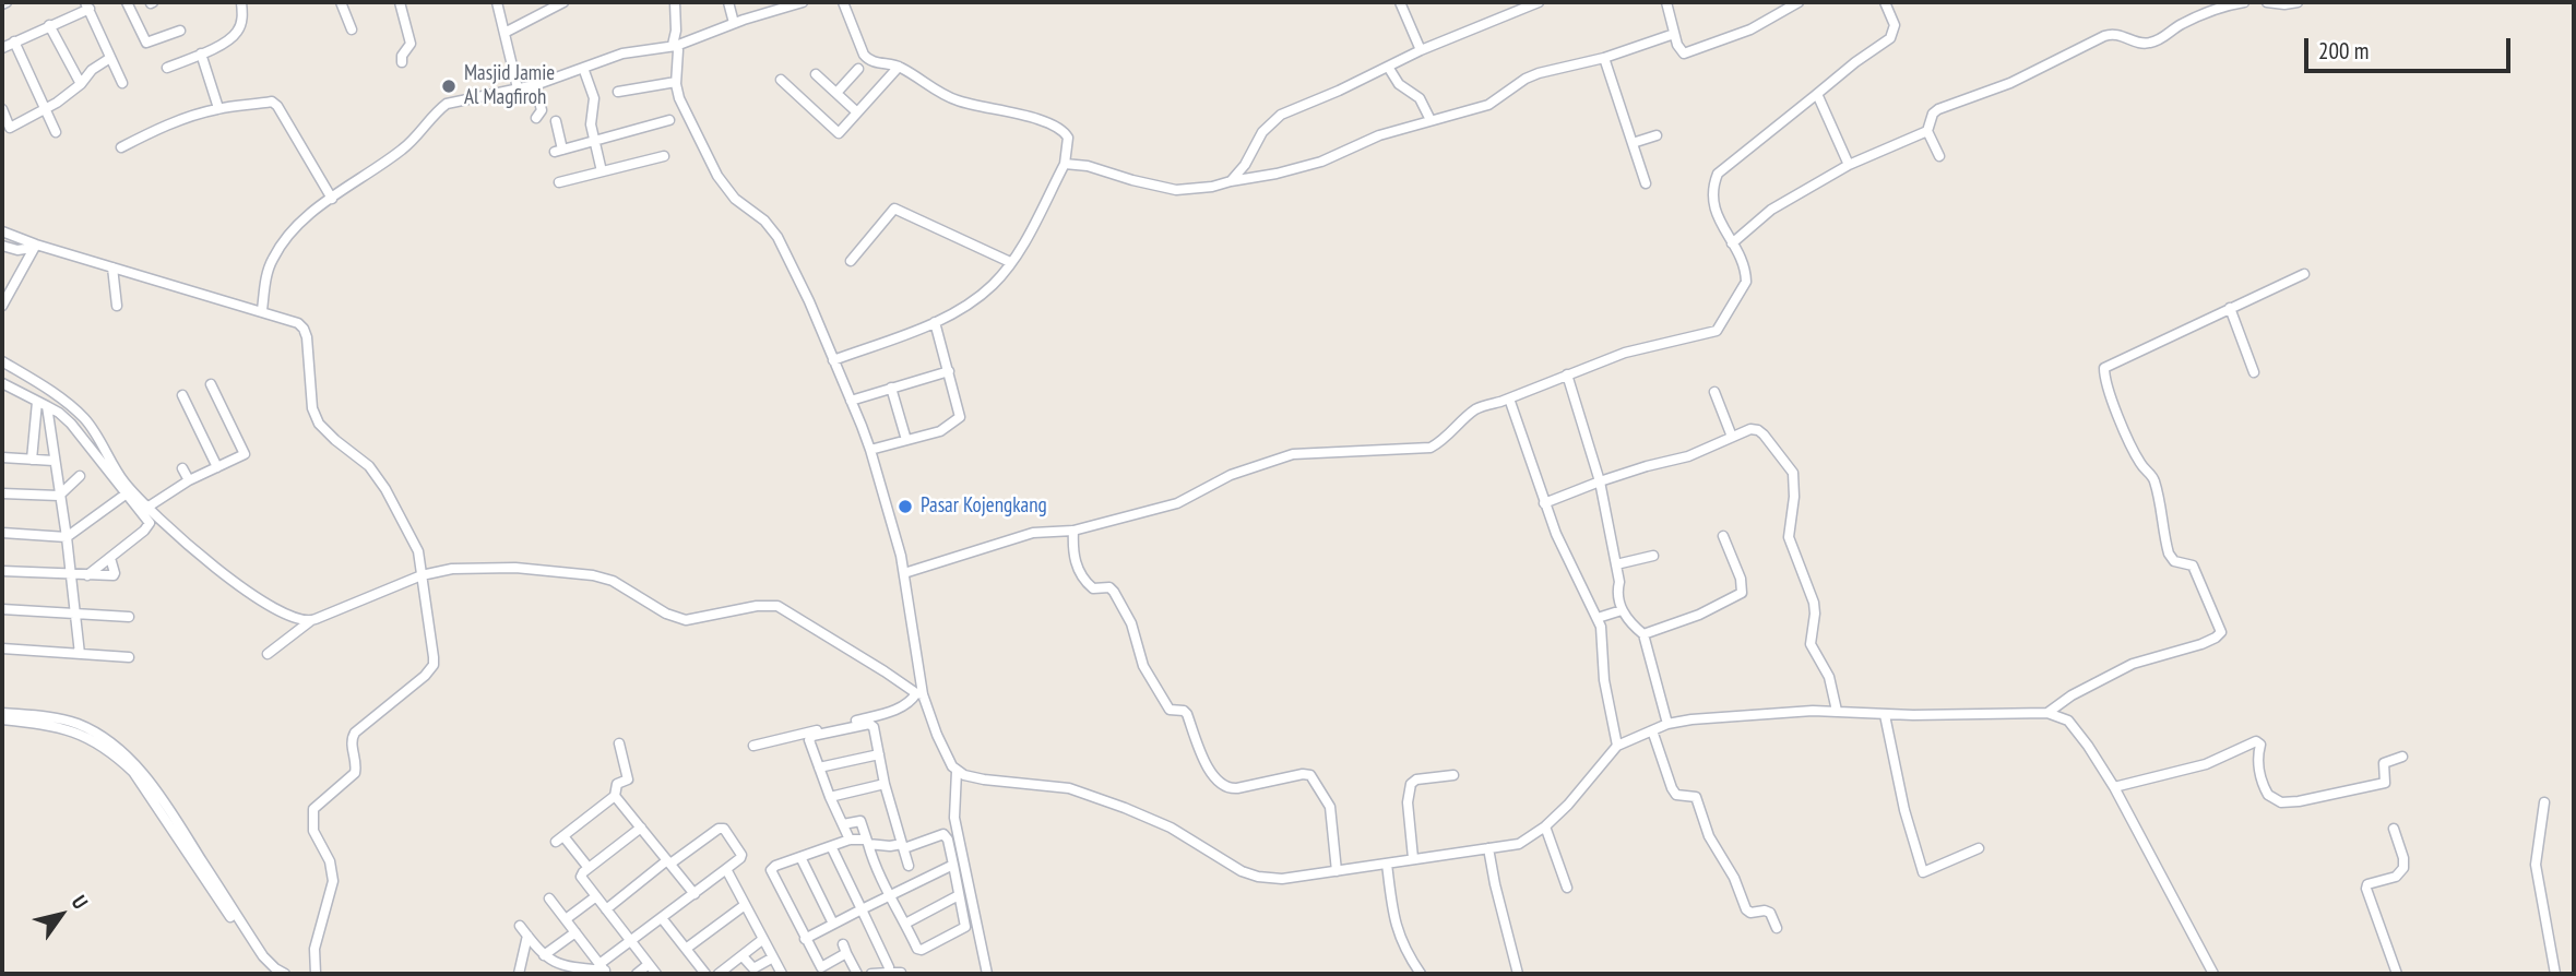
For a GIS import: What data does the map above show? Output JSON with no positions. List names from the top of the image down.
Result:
{
  "places": ["Masjid Jamie Al Magfiroh", "Pasar Kojengkang"],
  "scale_bar": "200 m",
  "north": "top right"
}
